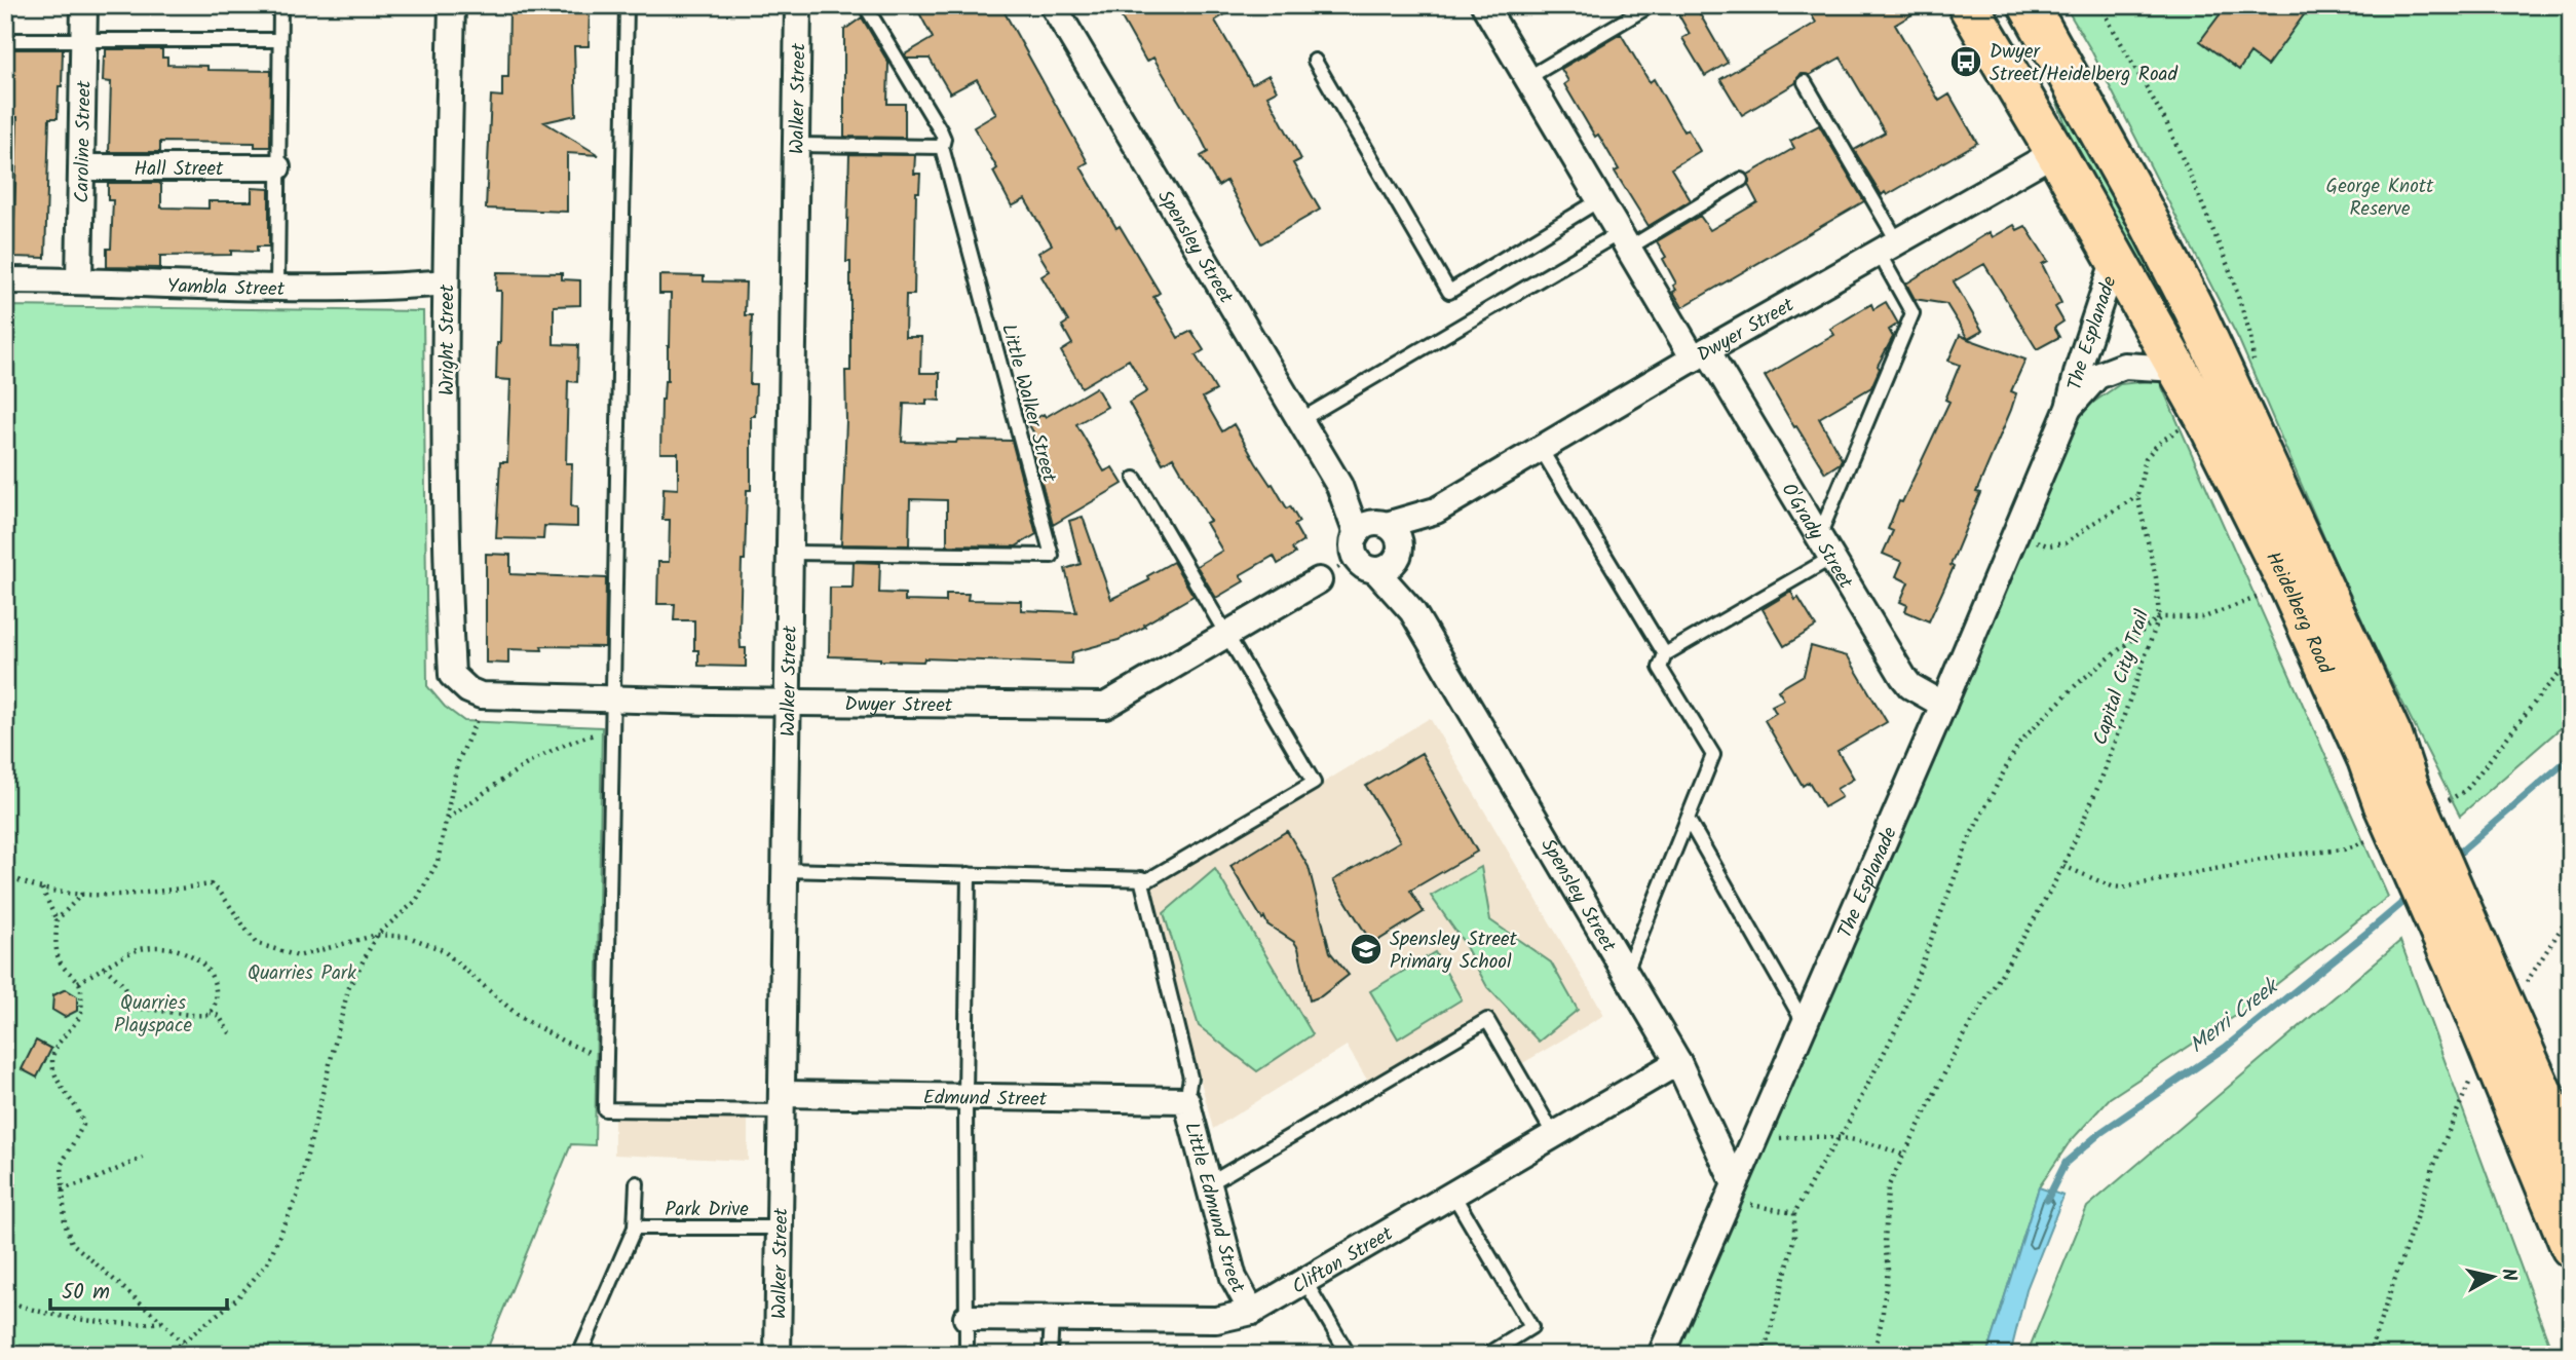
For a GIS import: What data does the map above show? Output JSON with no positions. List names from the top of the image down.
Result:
{
  "streets": {
    "main road": ["Heidelberg Road"],
    "street": [
      "Walker Street",
      "Caroline Street",
      "Hall Street",
      "Spensley Street",
      "Yambla Street",
      "Dwyer Street",
      "The Esplanade",
      "Wright Street",
      "O'Grady Street",
      "Edmund Street",
      "Little Edmund Street",
      "Clifton Street"
    ],
    "lane": ["Little Walker Street", "Park Drive"],
    "path": ["Capital City Trail"]
  },
  "crossings": [
    ["Walker Street", "Dwyer Street"],
    ["Walker Street", "Little Walker Street"],
    ["Walker Street", "Edmund Street"],
    ["Walker Street", "Park Drive"],
    ["Caroline Street", "Hall Street"],
    ["Caroline Street", "Yambla Street"],
    ["Spensley Street", "Dwyer Street"],
    ["Spensley Street", "The Esplanade"],
    ["Spensley Street", "Clifton Street"],
    ["Yambla Street", "Wright Street"],
    ["Dwyer Street", "Wright Street"],
    ["Dwyer Street", "O'Grady Street"],
    ["Dwyer Street", "Heidelberg Road"],
    ["The Esplanade", "O'Grady Street"],
    ["The Esplanade", "Heidelberg Road"],
    ["Heidelberg Road", "Capital City Trail"],
    ["Edmund Street", "Little Edmund Street"],
    ["Little Edmund Street", "Clifton Street"]
  ],
  "water": ["Merri Creek"],
  "parks": ["George Knott Reserve", "Quarries Park", "Quarries Playspace"],
  "places": {
    "bus stop": ["Dwyer Street/Heidelberg Road"],
    "school or university": ["Spensley Street Primary School"]
  },
  "scale_bar": "50 m",
  "north": "right"
}
